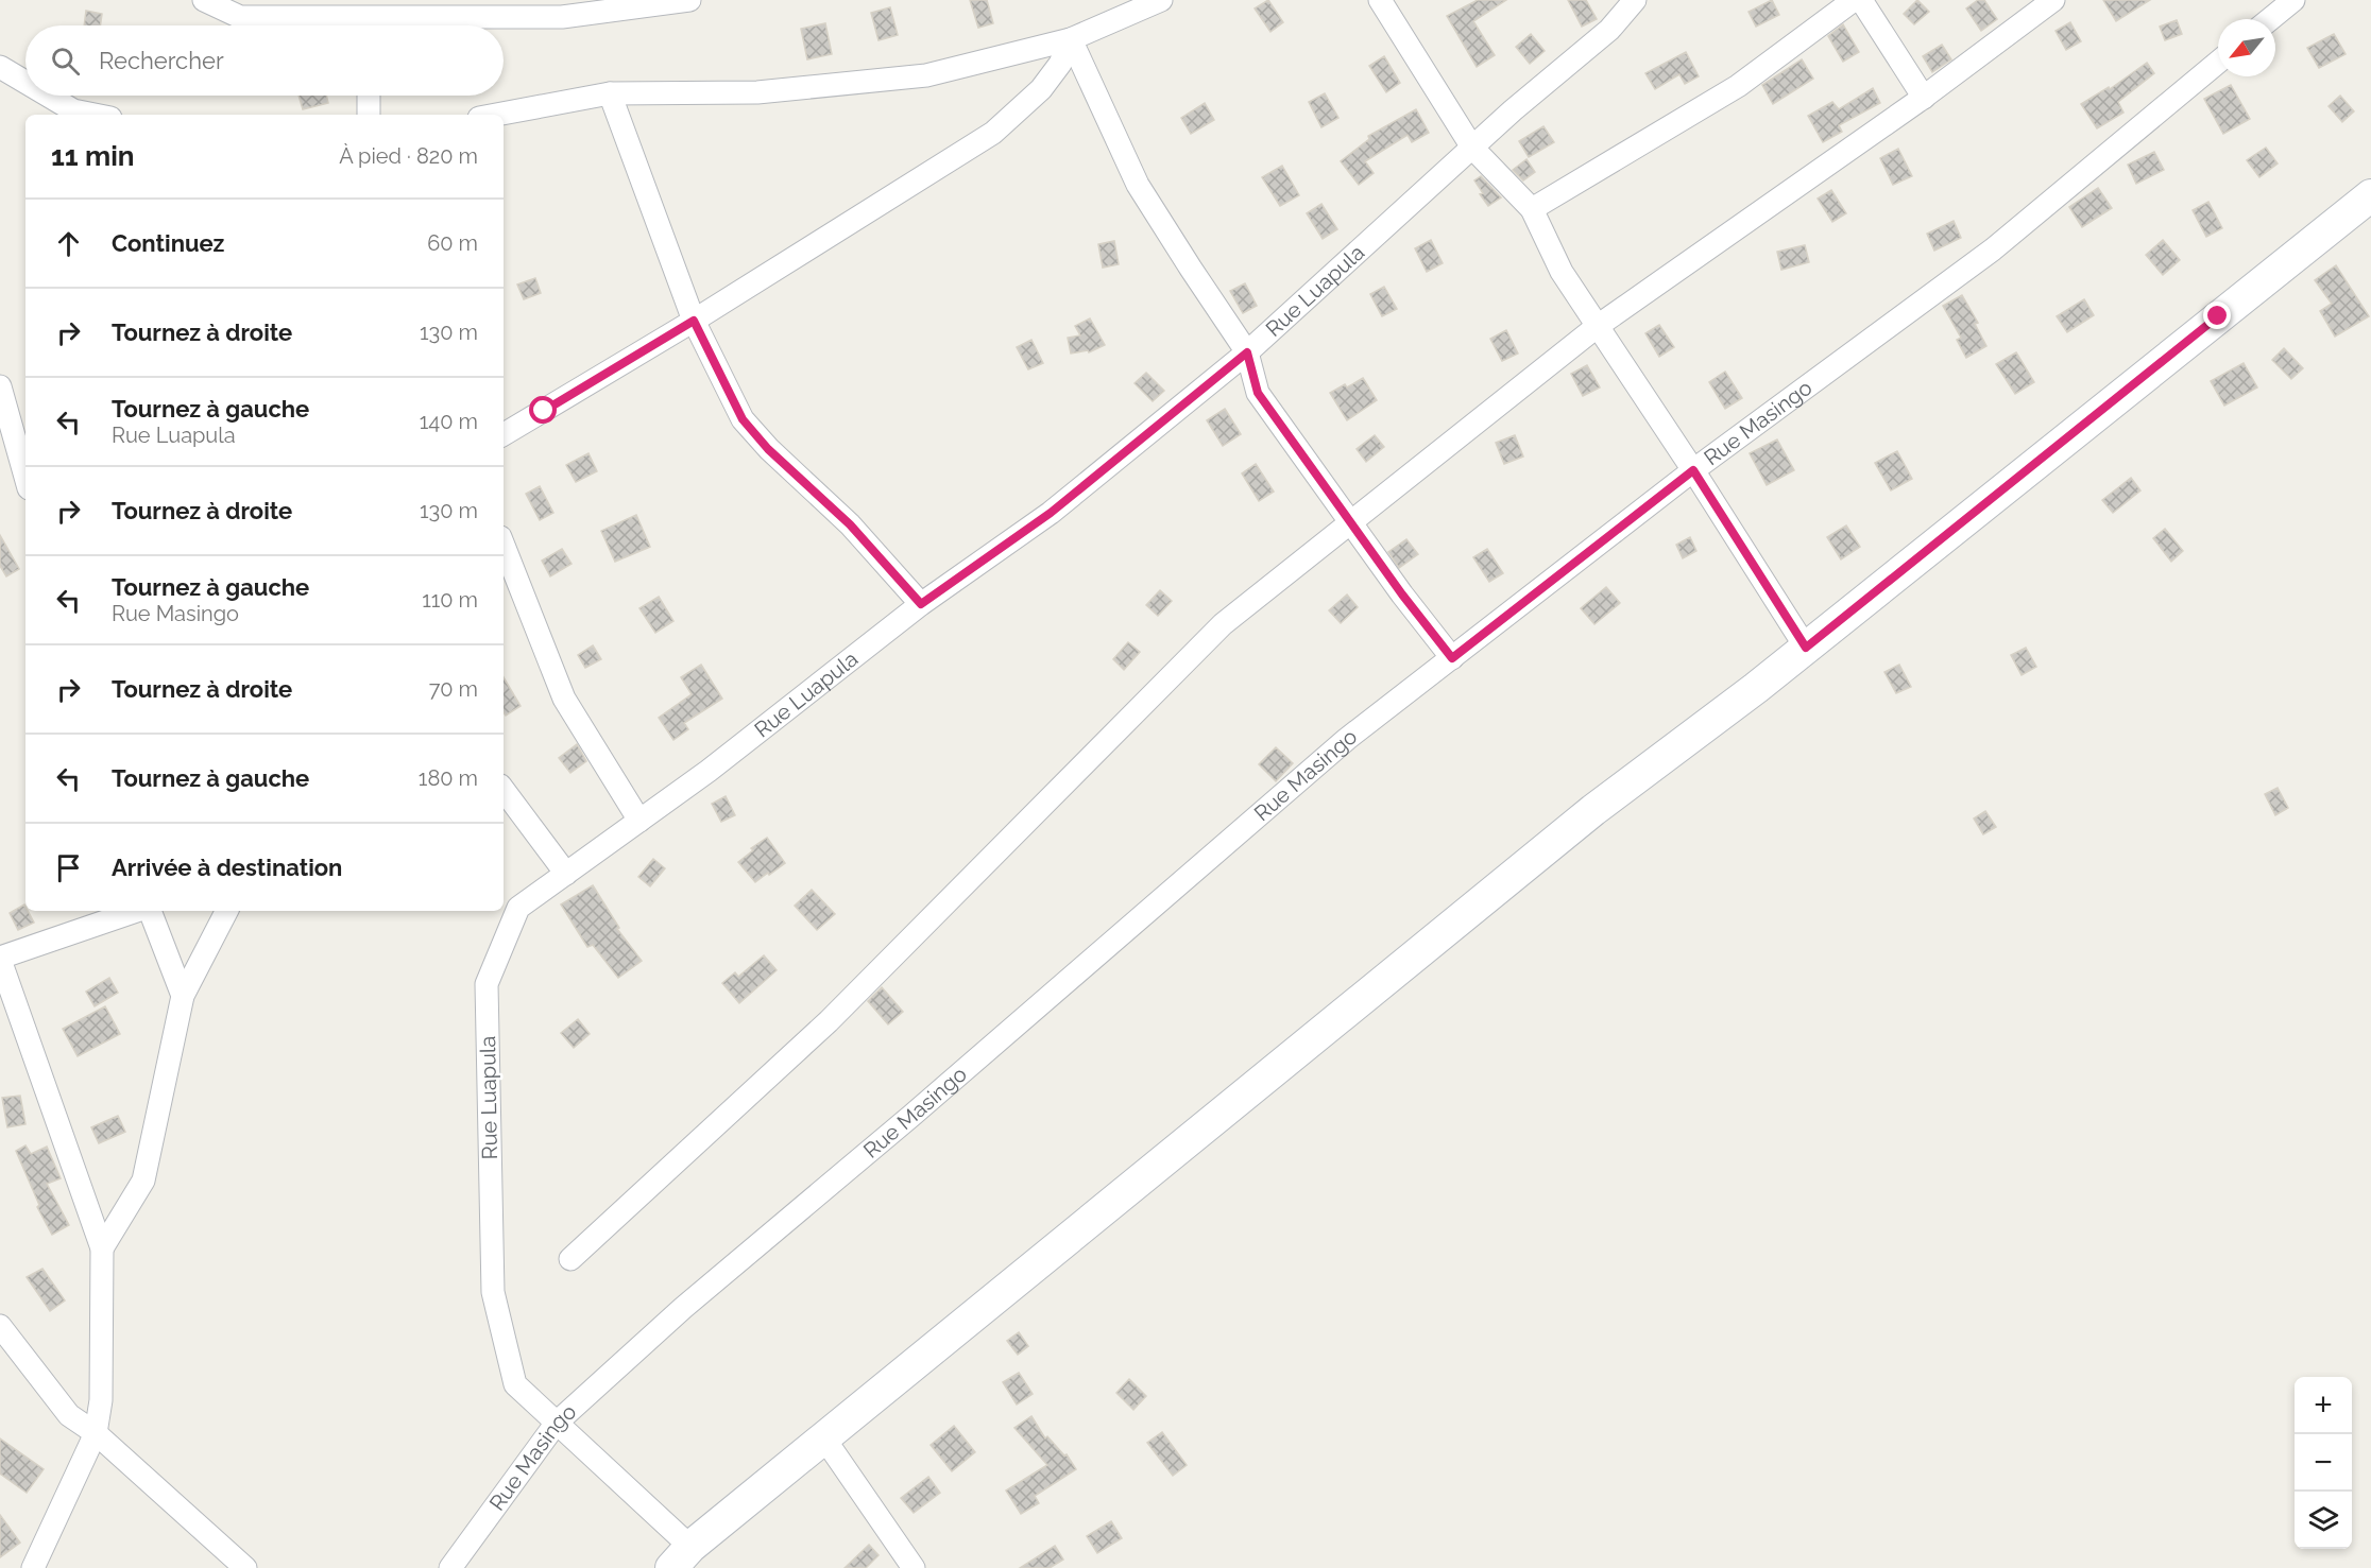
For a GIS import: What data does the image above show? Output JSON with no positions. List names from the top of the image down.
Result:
{
  "streets": {
    "street": ["Rue Luapula", "Rue Masingo"]
  },
  "crossings": [
    ["Rue Luapula", "Rue Masingo"]
  ],
  "north": "bottom left",
  "page": {
    "search": "Rechercher",
    "heading": ["11 min", "À pied · 820 m"],
    "list": [
      ["Continuez", "60 m"],
      ["Tournez à droite", "130 m"],
      ["Tournez à gauche", "Rue Luapula", "140 m"],
      ["Tournez à droite", "130 m"],
      ["Tournez à gauche", "Rue Masingo", "110 m"],
      ["Tournez à droite", "70 m"],
      ["Tournez à gauche", "180 m"],
      "Arrivée à destination"
    ],
    "map_buttons": ["+", "−"]
  }
}
